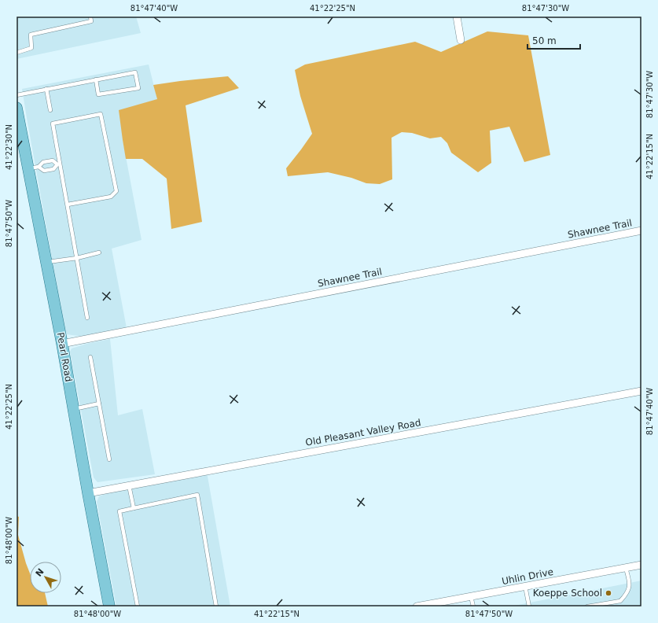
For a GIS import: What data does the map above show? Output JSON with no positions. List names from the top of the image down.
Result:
{
  "streets": {
    "main road": ["Pearl Road"],
    "street": ["Shawnee Trail", "Old Pleasant Valley Road", "Uhlin Drive"]
  },
  "crossings": [
    ["Shawnee Trail", "Pearl Road"],
    ["Pearl Road", "Old Pleasant Valley Road"]
  ],
  "places": ["Koeppe School"],
  "scale_bar": "50 m",
  "north": "top left",
  "coordinates": [
    "81°47'40\"W",
    "41°22'25\"N",
    "81°47'30\"W",
    "41°22'30\"N",
    "41°22'15\"N",
    "81°47'50\"W",
    "81°48'00\"W"
  ]
}
